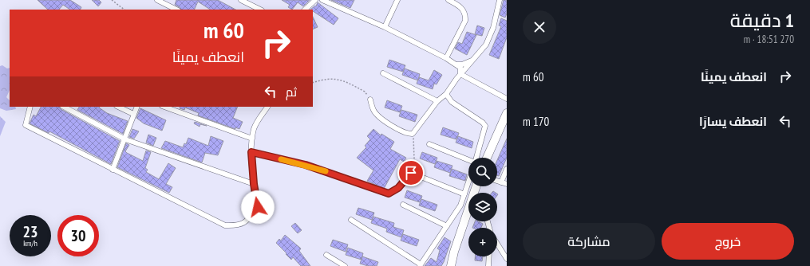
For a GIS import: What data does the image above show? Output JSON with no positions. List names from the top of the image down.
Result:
{
  "page": {
    "heading": ["1 دقيقة", "270 m · 18:51"],
    "turn": ["60 m", "انعطف يمينًا"],
    "list": [
      {
        "name": "انعطف يمينًا",
        "value": "60 m"
      },
      {
        "name": "انعطف يسارًا",
        "value": "170 m"
      }
    ],
    "then": "ثم",
    "map_buttons": "+",
    "speed": "23 km/h",
    "limit": "30",
    "buttons": ["خروج", "مشاركة"]
  }
}
